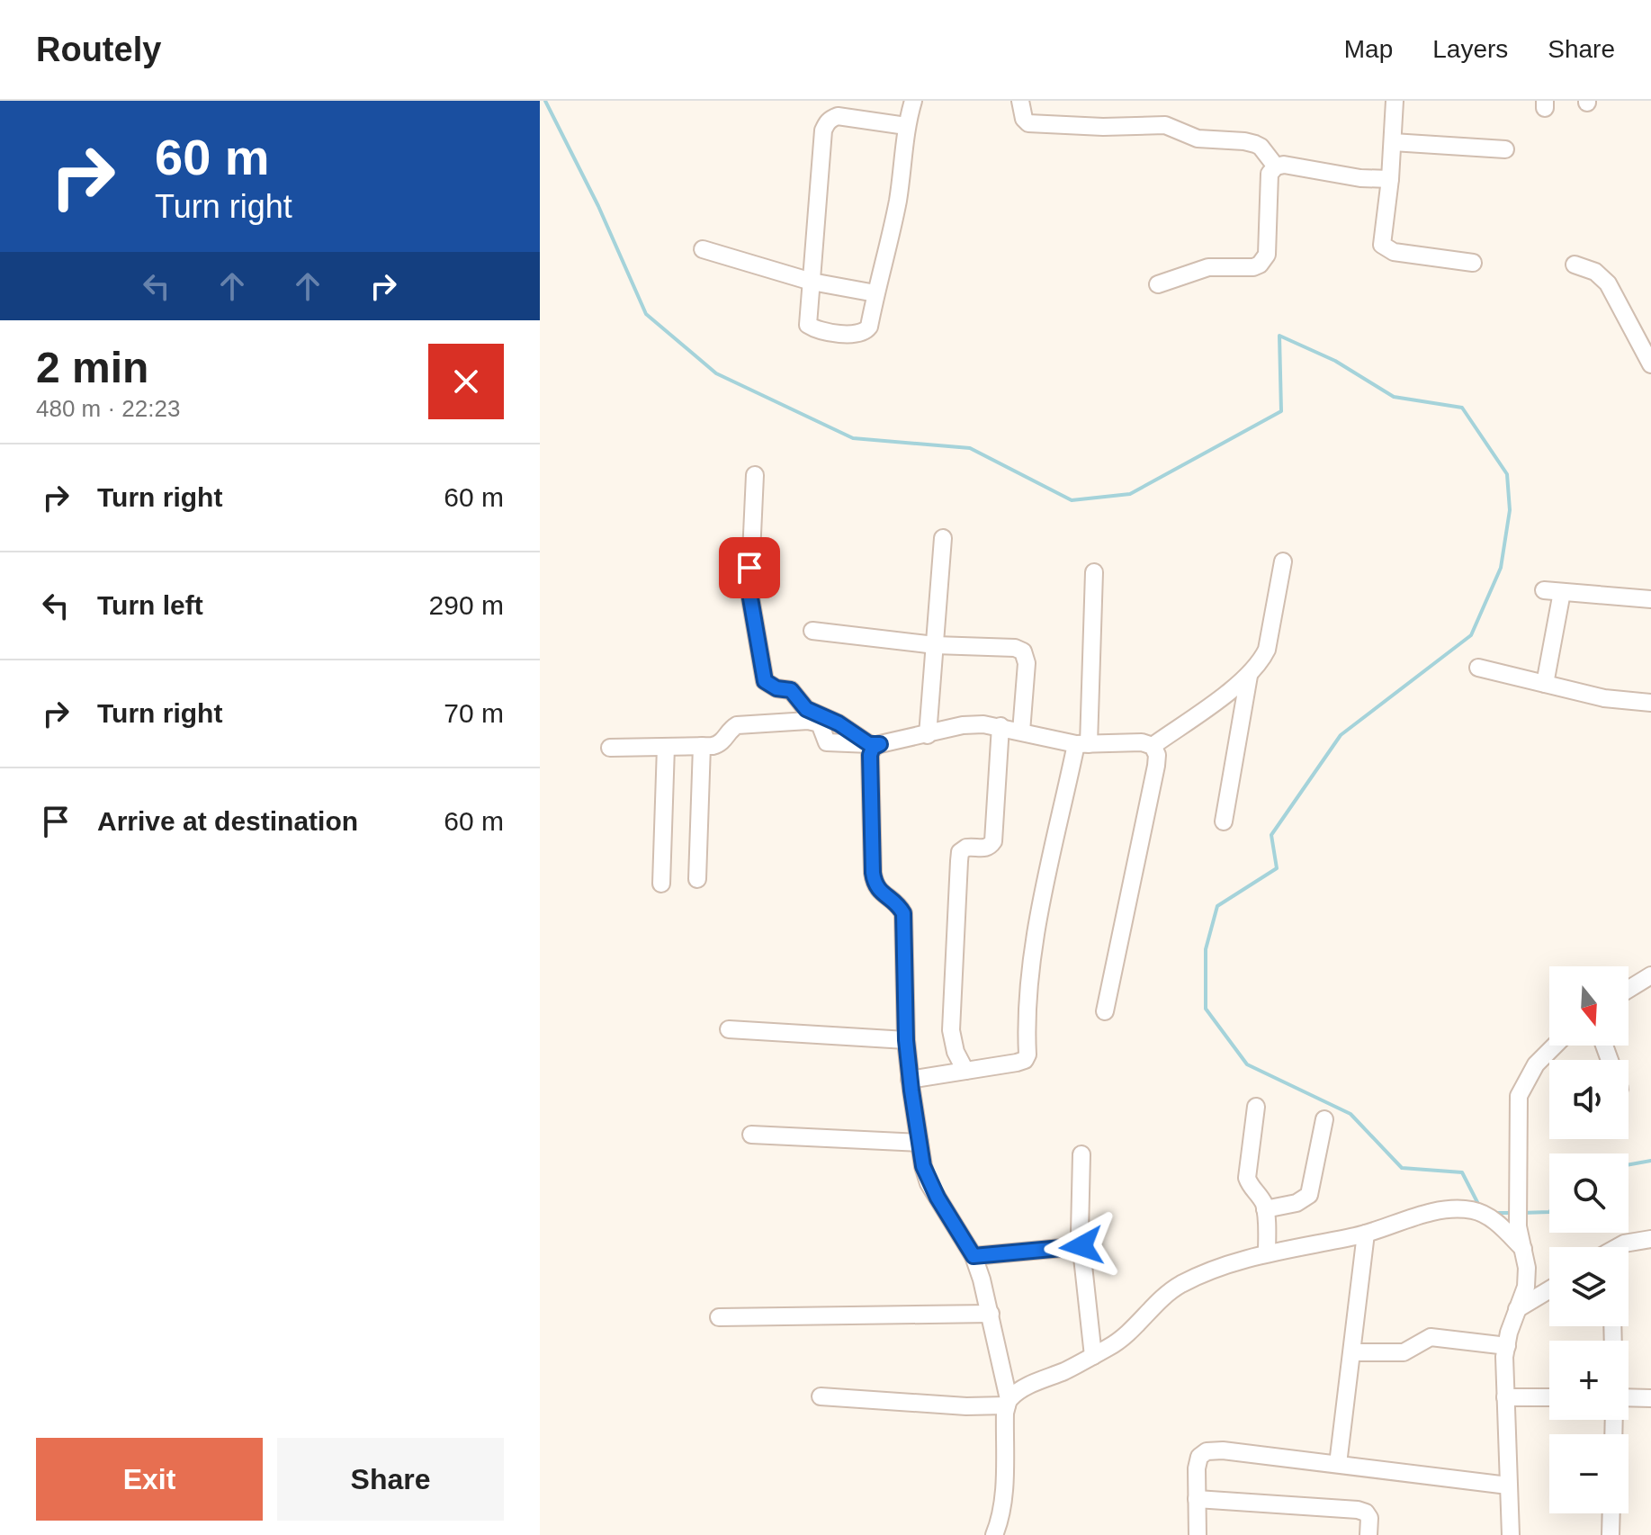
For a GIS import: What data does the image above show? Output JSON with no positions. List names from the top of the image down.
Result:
{
  "north": "bottom",
  "page": {
    "header": "Routely",
    "nav": ["Map", "Layers", "Share"],
    "turn": ["60 m", "Turn right"],
    "heading": ["2 min", "480 m · 22:23"],
    "list": [
      {
        "name": "Turn right",
        "value": "60 m"
      },
      {
        "name": "Turn left",
        "value": "290 m"
      },
      {
        "name": "Turn right",
        "value": "70 m"
      },
      {
        "name": "Arrive at destination",
        "value": "60 m"
      }
    ],
    "map_buttons": ["+", "−"],
    "buttons": ["Exit", "Share"]
  }
}
